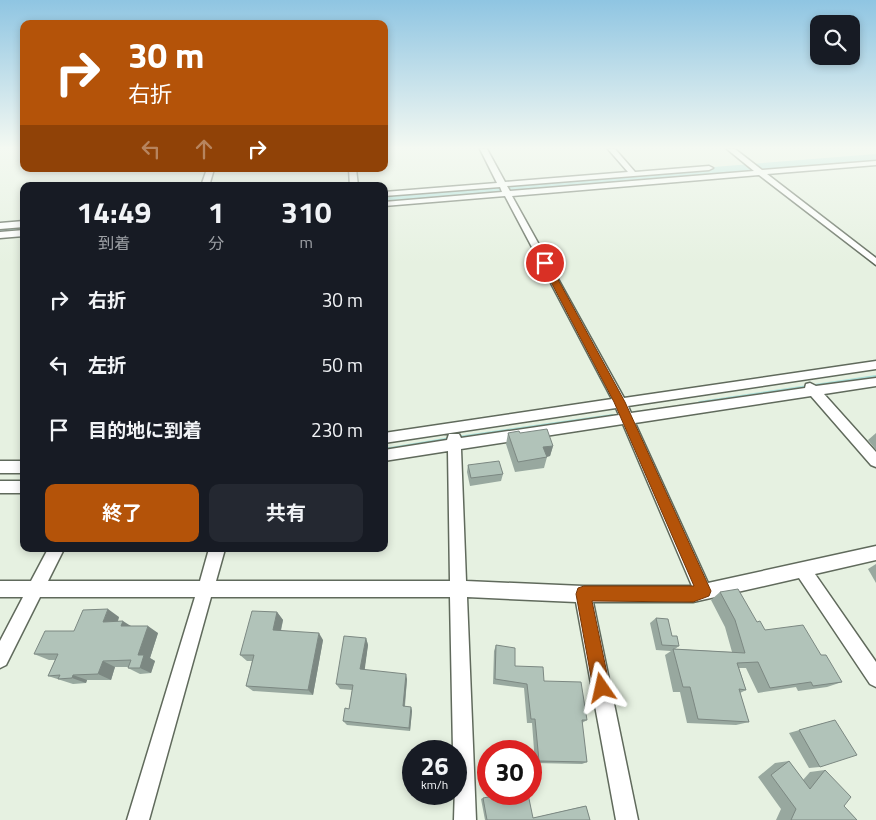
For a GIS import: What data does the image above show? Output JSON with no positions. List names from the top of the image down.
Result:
{
  "page": {
    "turn": ["30 m", "右折"],
    "eta": [
      "14:49",
      "到着",
      "1",
      "分",
      "310",
      "m"
    ],
    "list": [
      {
        "name": "右折",
        "value": "30 m"
      },
      {
        "name": "左折",
        "value": "50 m"
      },
      {
        "name": "目的地に到着",
        "value": "230 m"
      }
    ],
    "buttons": ["終了", "共有"],
    "speed": "26 km/h",
    "limit": "30"
  }
}
